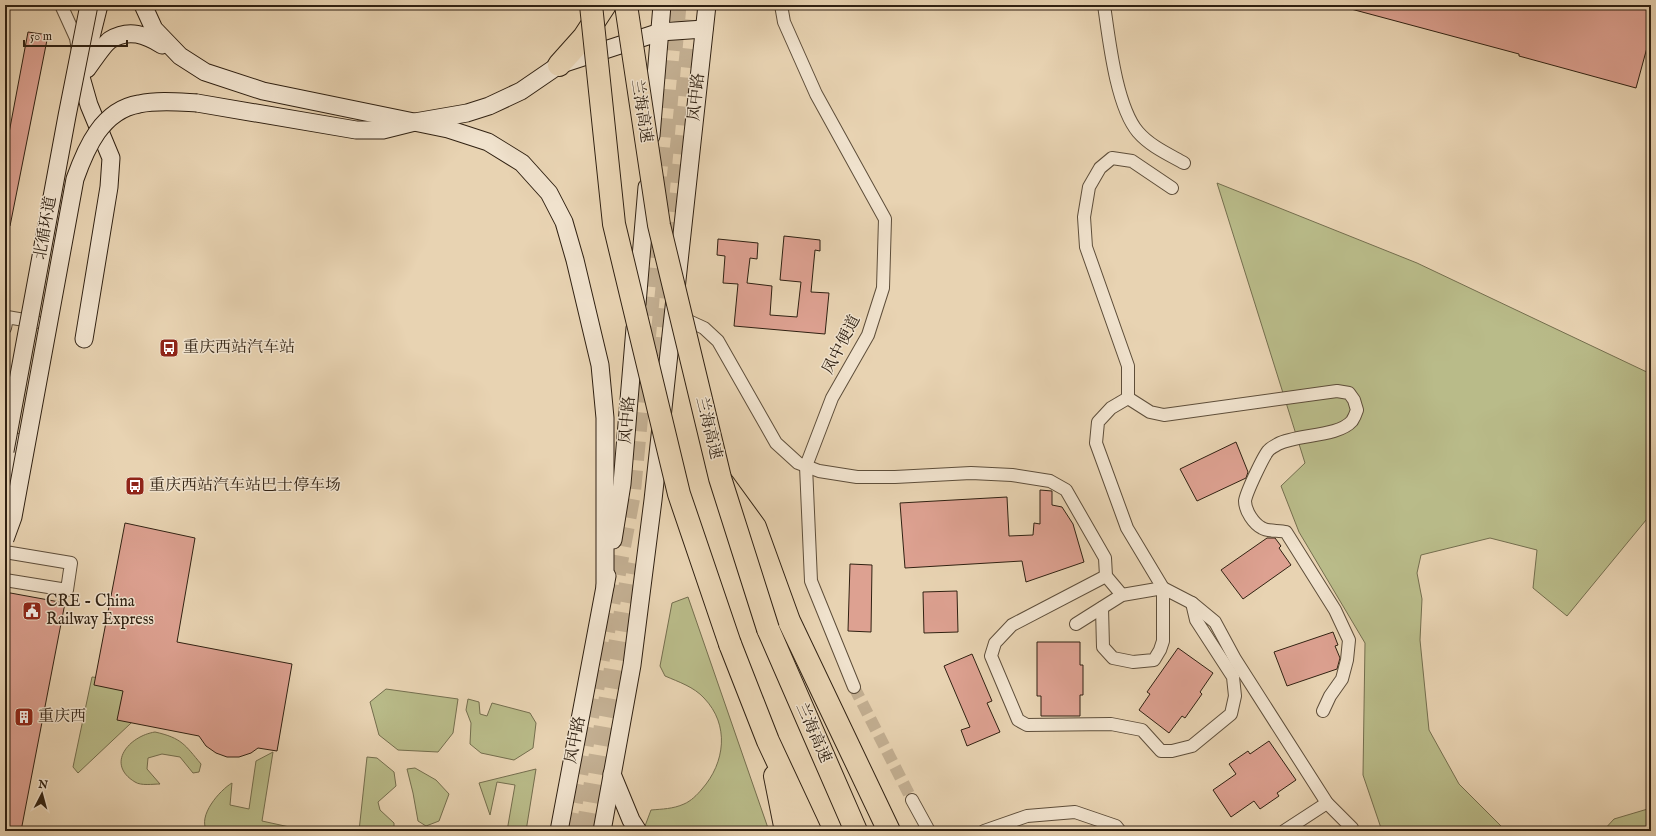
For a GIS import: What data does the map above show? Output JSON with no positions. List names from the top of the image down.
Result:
{
  "streets": {
    "highway": ["兰海高速"],
    "main road": ["凤中路", "北循环道"],
    "street": ["凤中便道"]
  },
  "places": {
    "bus stop": ["重庆西站汽车站", "重庆西站汽车站巴士停车场"],
    "public building": ["CRE - China Railway Express"],
    "building": ["重庆西"]
  },
  "scale_bar": "50 m",
  "north": "top"
}
